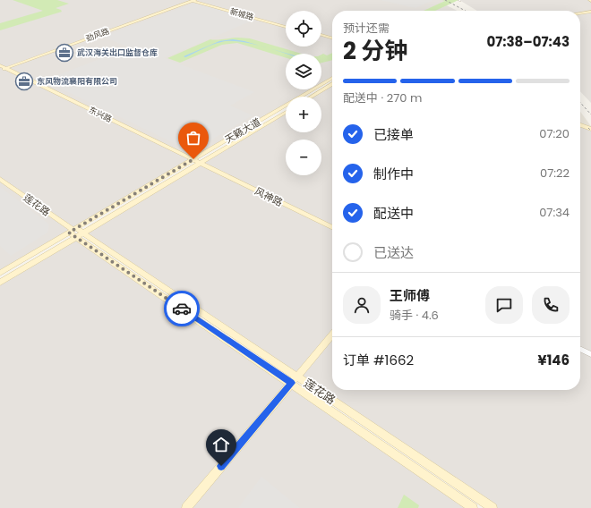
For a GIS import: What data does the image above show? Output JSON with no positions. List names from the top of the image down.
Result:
{
  "streets": {
    "street": [
      "新城路",
      "劲风路",
      "东兴路",
      "天籁大道",
      "风神路",
      "莲花路"
    ]
  },
  "crossings": [
    ["新城路", "劲风路"],
    ["劲风路", "东兴路"],
    ["东兴路", "天籁大道"],
    ["东兴路", "风神路"],
    ["天籁大道", "风神路"],
    ["天籁大道", "莲花路"]
  ],
  "places": {
    "office": ["武汉海关出口监督仓库", "东风物流襄阳有限公司"]
  },
  "page": {
    "map_buttons": ["+", "−"],
    "heading": ["2 分钟", "预计还需", "07:38–07:43"],
    "panel": [
      "王师傅",
      "骑手 · 4.6",
      "订单 #1662",
      "¥146"
    ],
    "bar": "配送中 · 270 m",
    "list": [
      ["已接单", "07:20"],
      ["制作中", "07:22"],
      ["配送中", "07:34"],
      "已送达"
    ]
  }
}
